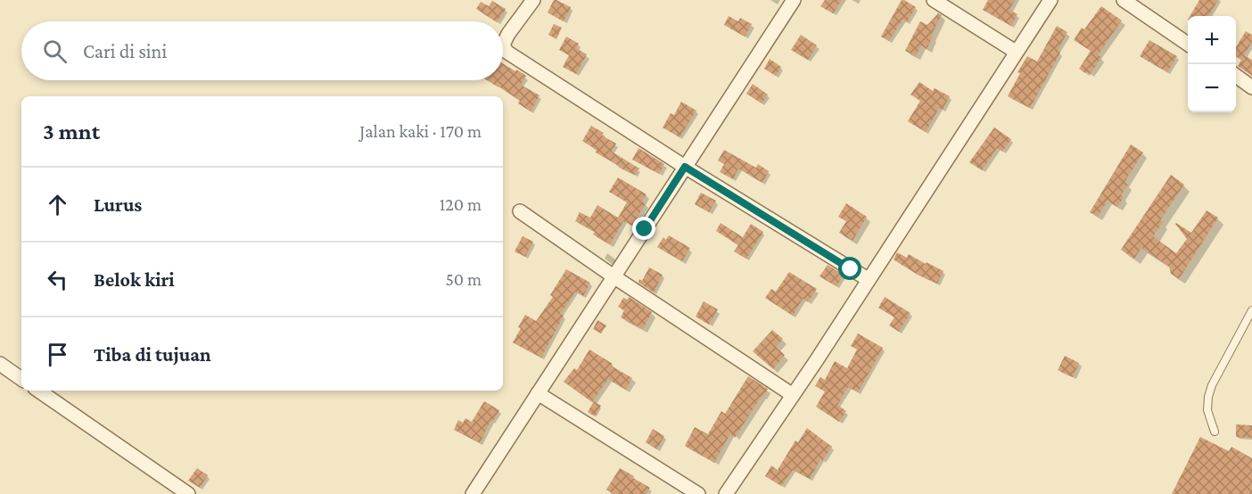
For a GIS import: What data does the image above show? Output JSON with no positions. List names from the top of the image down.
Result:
{
  "page": {
    "map_buttons": ["+", "−"],
    "search": "Cari di sini",
    "heading": ["3 mnt", "Jalan kaki · 170 m"],
    "list": [
      ["Lurus", "120 m"],
      ["Belok kiri", "50 m"],
      "Tiba di tujuan"
    ]
  }
}
